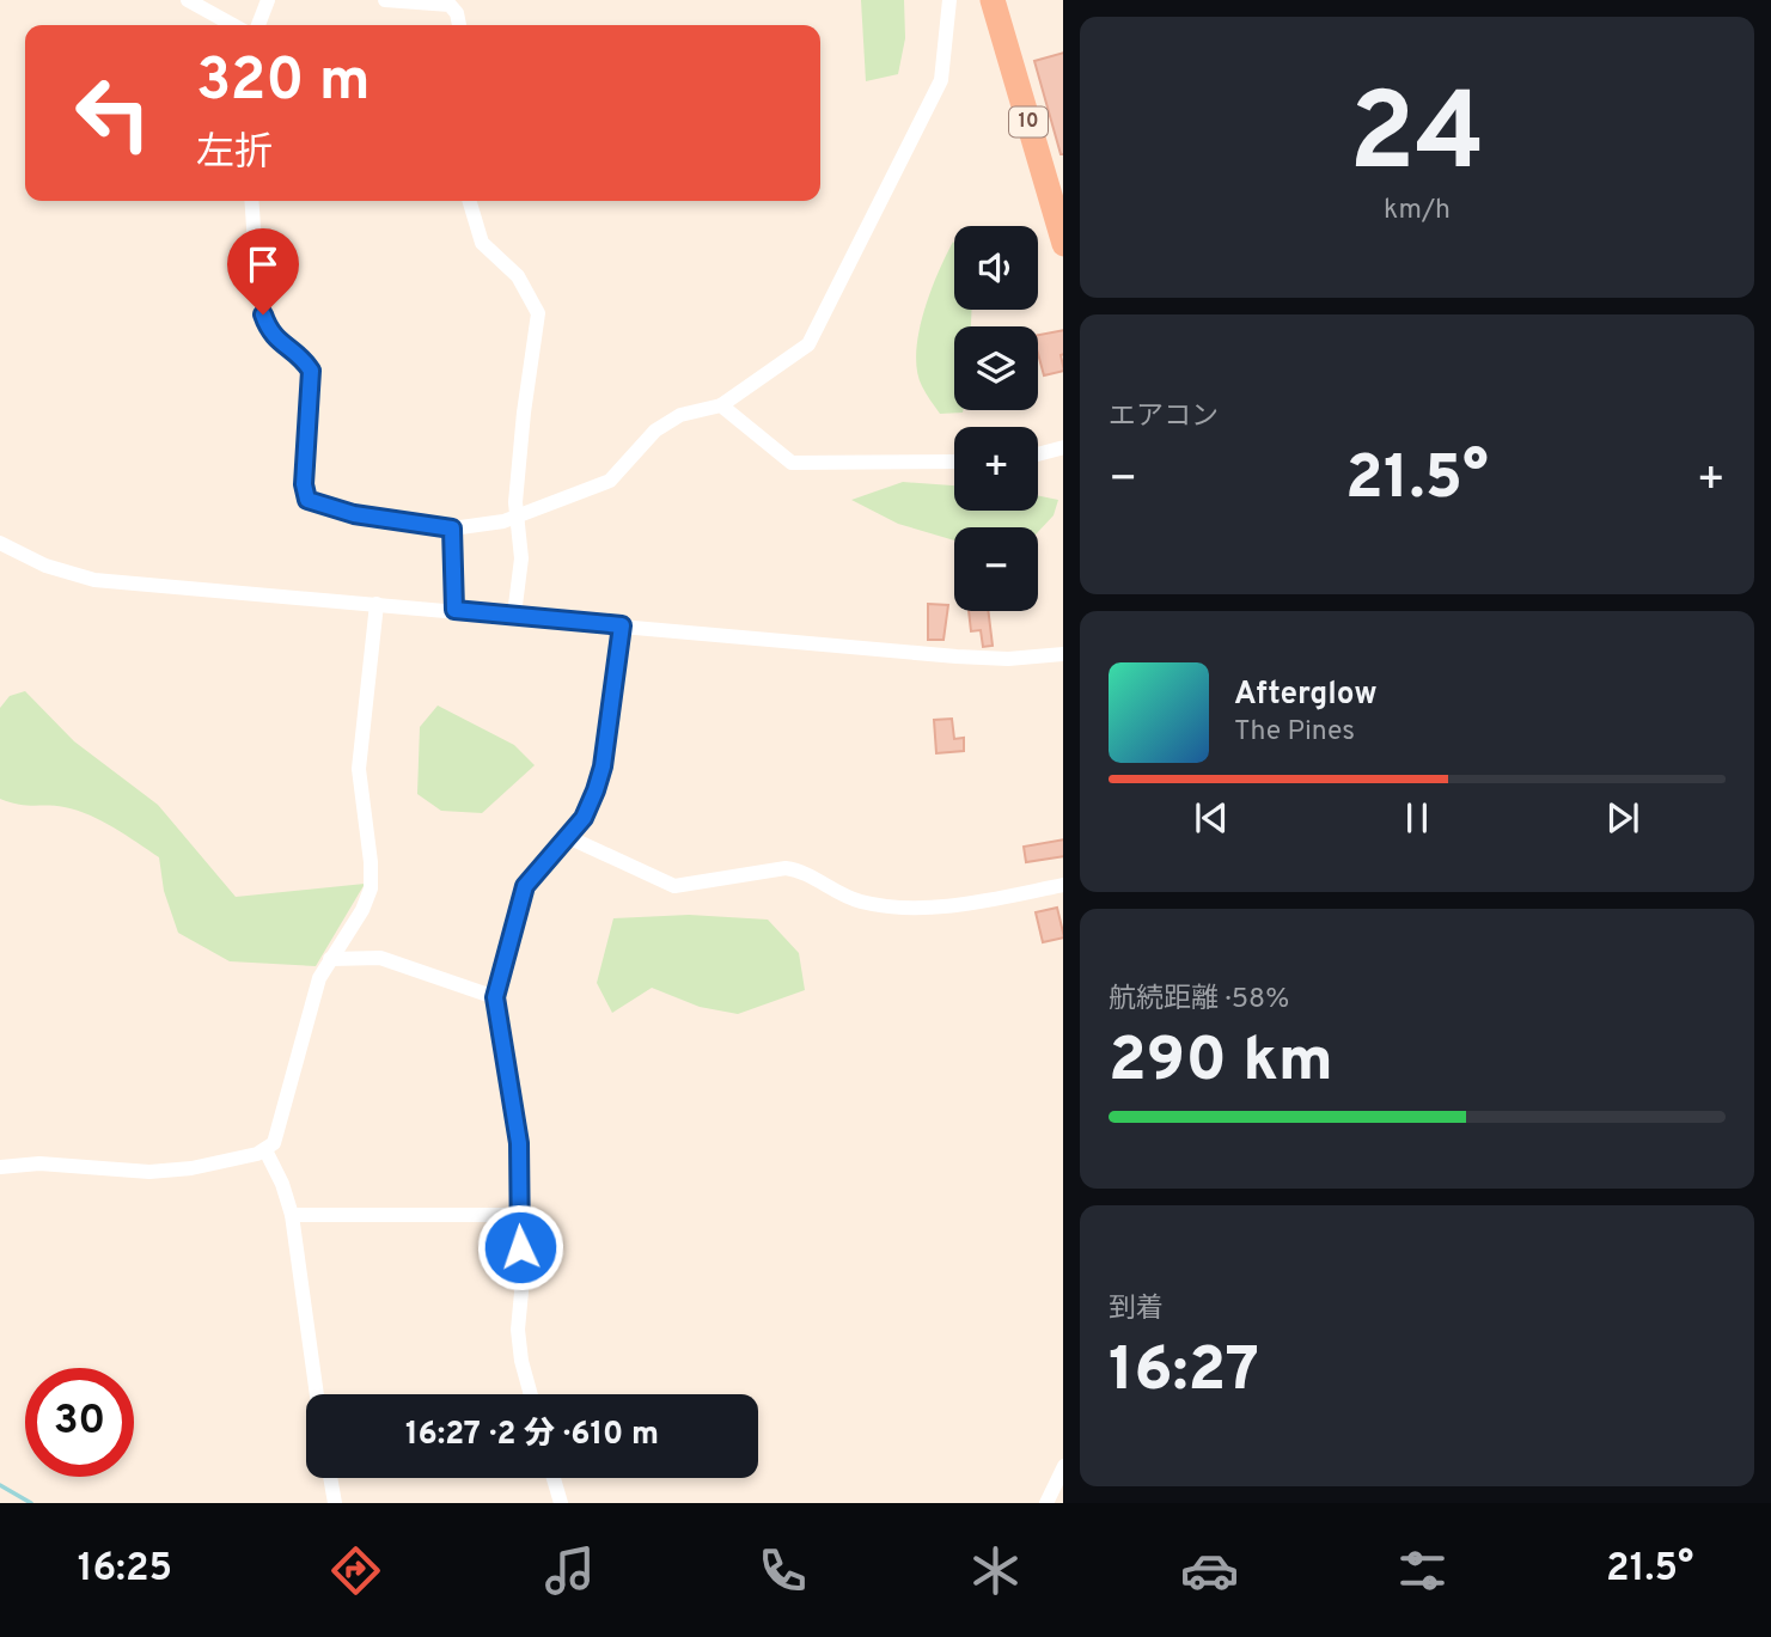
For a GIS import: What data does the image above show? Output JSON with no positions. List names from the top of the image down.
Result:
{
  "streets": {
    "highway": ["10"]
  },
  "page": {
    "tile": [
      ["24", "km/h"],
      "エアコン",
      ["航続距離 · 58%", "290 km"],
      ["到着", "16:27"]
    ],
    "turn": ["320 m", "左折"],
    "map_buttons": ["+", "−"],
    "heat": ["−", "21.5°", "+"],
    "song": ["Afterglow", "The Pines"],
    "limit": "30",
    "trip": "16:27 · 2 分 · 610 m",
    "tabs": ["16:25", "21.5°"]
  }
}
